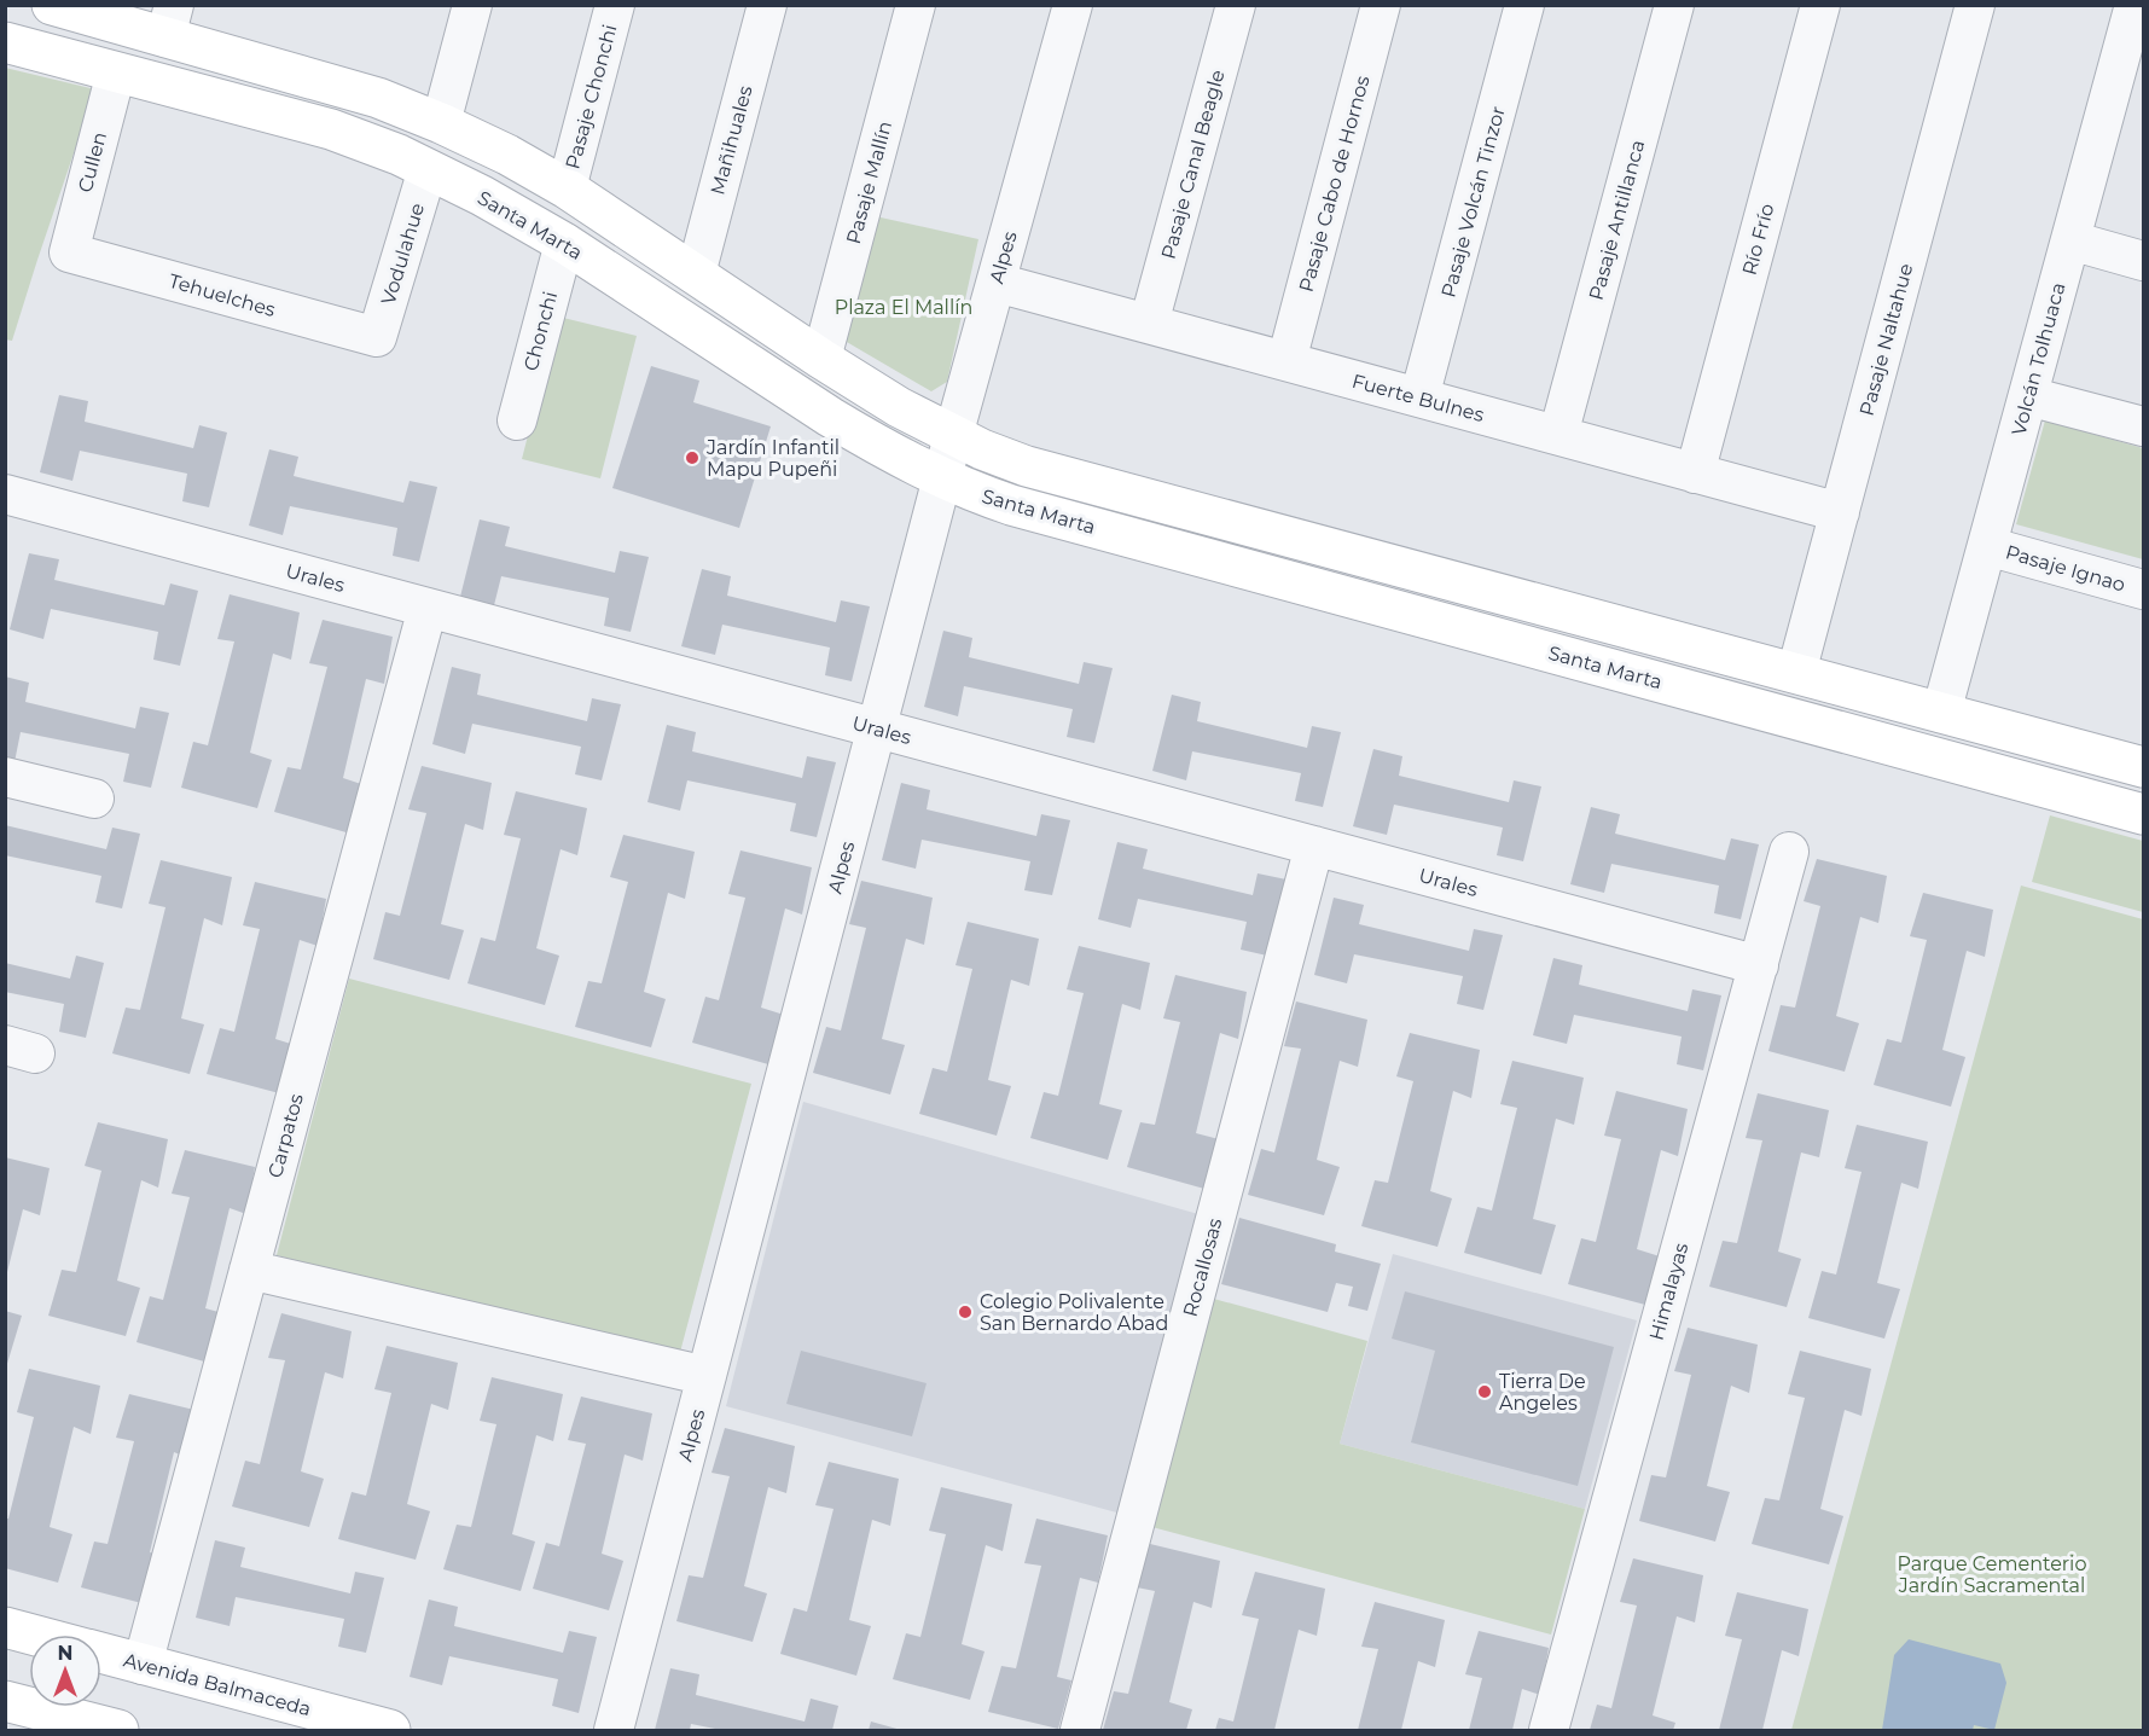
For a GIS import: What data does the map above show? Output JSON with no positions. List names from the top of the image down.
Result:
{
  "streets": {
    "street": [
      "Pasaje Chonchi",
      "Mañihuales",
      "Cullen",
      "Pasaje Canal Beagle",
      "Pasaje Mallín",
      "Pasaje Cabo de Hornos",
      "Pasaje Volcán Tinzor",
      "Pasaje Antillanca",
      "Santa Marta",
      "Río Frío",
      "Vodulahue",
      "Alpes",
      "Tehuelches",
      "Chonchi",
      "Pasaje Naltahue",
      "Volcán Tolhuaca",
      "Fuerte Bulnes",
      "Pasaje Ignao",
      "Urales",
      "Carpatos",
      "Rocallosas",
      "Himalayas",
      "Avenida Balmaceda"
    ]
  },
  "crossings": [
    ["Pasaje Chonchi", "Santa Marta"],
    ["Mañihuales", "Santa Marta"],
    ["Cullen", "Santa Marta"],
    ["Cullen", "Tehuelches"],
    ["Pasaje Canal Beagle", "Fuerte Bulnes"],
    ["Pasaje Mallín", "Santa Marta"],
    ["Pasaje Cabo de Hornos", "Fuerte Bulnes"],
    ["Pasaje Volcán Tinzor", "Fuerte Bulnes"],
    ["Pasaje Antillanca", "Fuerte Bulnes"],
    ["Santa Marta", "Vodulahue"],
    ["Santa Marta", "Alpes"],
    ["Santa Marta", "Chonchi"],
    ["Santa Marta", "Pasaje Naltahue"],
    ["Santa Marta", "Volcán Tolhuaca"],
    ["Río Frío", "Fuerte Bulnes"],
    ["Vodulahue", "Tehuelches"],
    ["Alpes", "Fuerte Bulnes"],
    ["Alpes", "Urales"],
    ["Pasaje Naltahue", "Fuerte Bulnes"],
    ["Volcán Tolhuaca", "Pasaje Ignao"],
    ["Urales", "Carpatos"],
    ["Urales", "Rocallosas"],
    ["Urales", "Himalayas"],
    ["Carpatos", "Avenida Balmaceda"]
  ],
  "parks": ["Plaza El Mallín", "Parque Cementerio Jardín Sacramental"],
  "places": ["Jardín Infantil Mapu Pupeñi", "Colegio Polivalente San Bernardo Abad", "Tierra De Angeles"],
  "north": "top"
}
